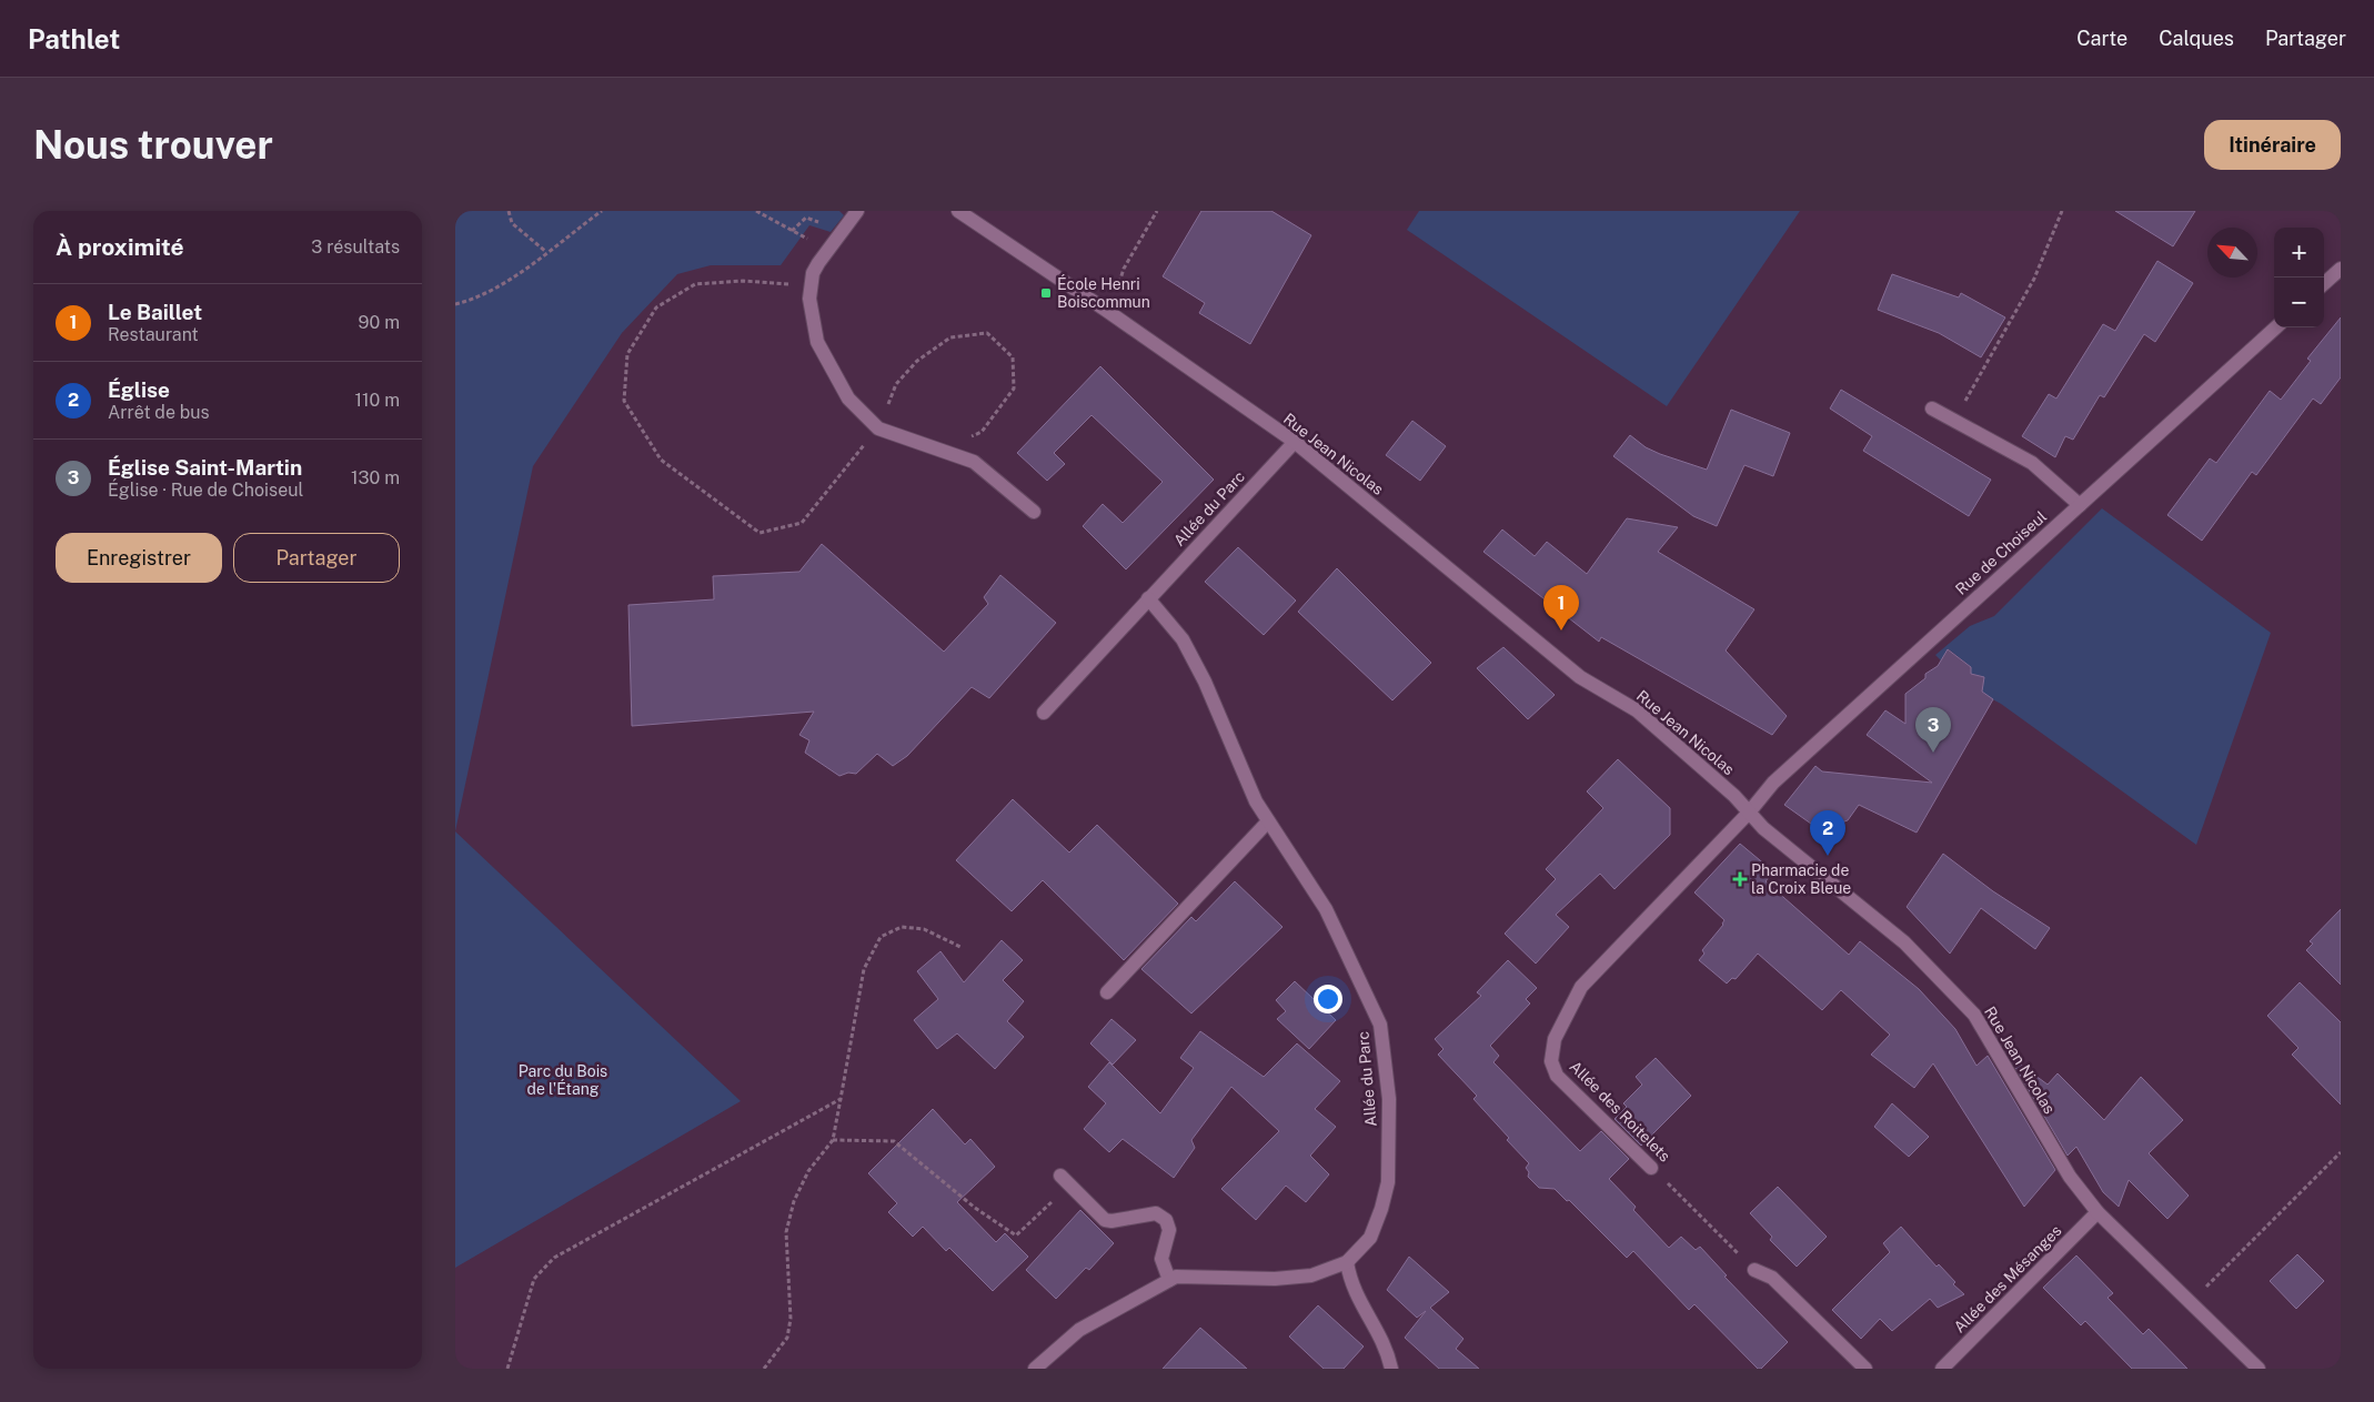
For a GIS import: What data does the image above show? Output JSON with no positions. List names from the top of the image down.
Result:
{
  "streets": {
    "street": [
      "Rue Jean Nicolas",
      "Allée du Parc",
      "Rue de Choiseul",
      "Allée des Roitelets",
      "Allée des Mésanges"
    ]
  },
  "crossings": [
    ["Rue Jean Nicolas", "Allée du Parc"],
    ["Rue Jean Nicolas", "Rue de Choiseul"],
    ["Rue Jean Nicolas", "Allée des Roitelets"],
    ["Rue Jean Nicolas", "Allée des Mésanges"],
    ["Rue de Choiseul", "Allée des Roitelets"]
  ],
  "parks": ["Parc du Bois de l'Étang"],
  "places": {
    "transit": ["École Henri Boiscommun"],
    "health": ["Pharmacie de la Croix Bleue"]
  },
  "north": "top left",
  "page": {
    "header": "Pathlet",
    "nav": ["Carte", "Calques", "Partager"],
    "buttons": [
      "Itinéraire",
      ["Enregistrer", "Partager"]
    ],
    "title": "Nous trouver",
    "heading": ["À proximité", "3 résultats"],
    "map_buttons": ["+", "−"],
    "list": [
      {
        "mark": "1",
        "name": "Le Baillet",
        "note": "Restaurant",
        "value": "90 m"
      },
      {
        "mark": "2",
        "name": "Église",
        "note": "Arrêt de bus",
        "value": "110 m"
      },
      {
        "mark": "3",
        "name": "Église Saint-Martin",
        "note": "Église · Rue de Choiseul",
        "value": "130 m"
      }
    ],
    "pins": ["1", "3", "2"]
  }
}
